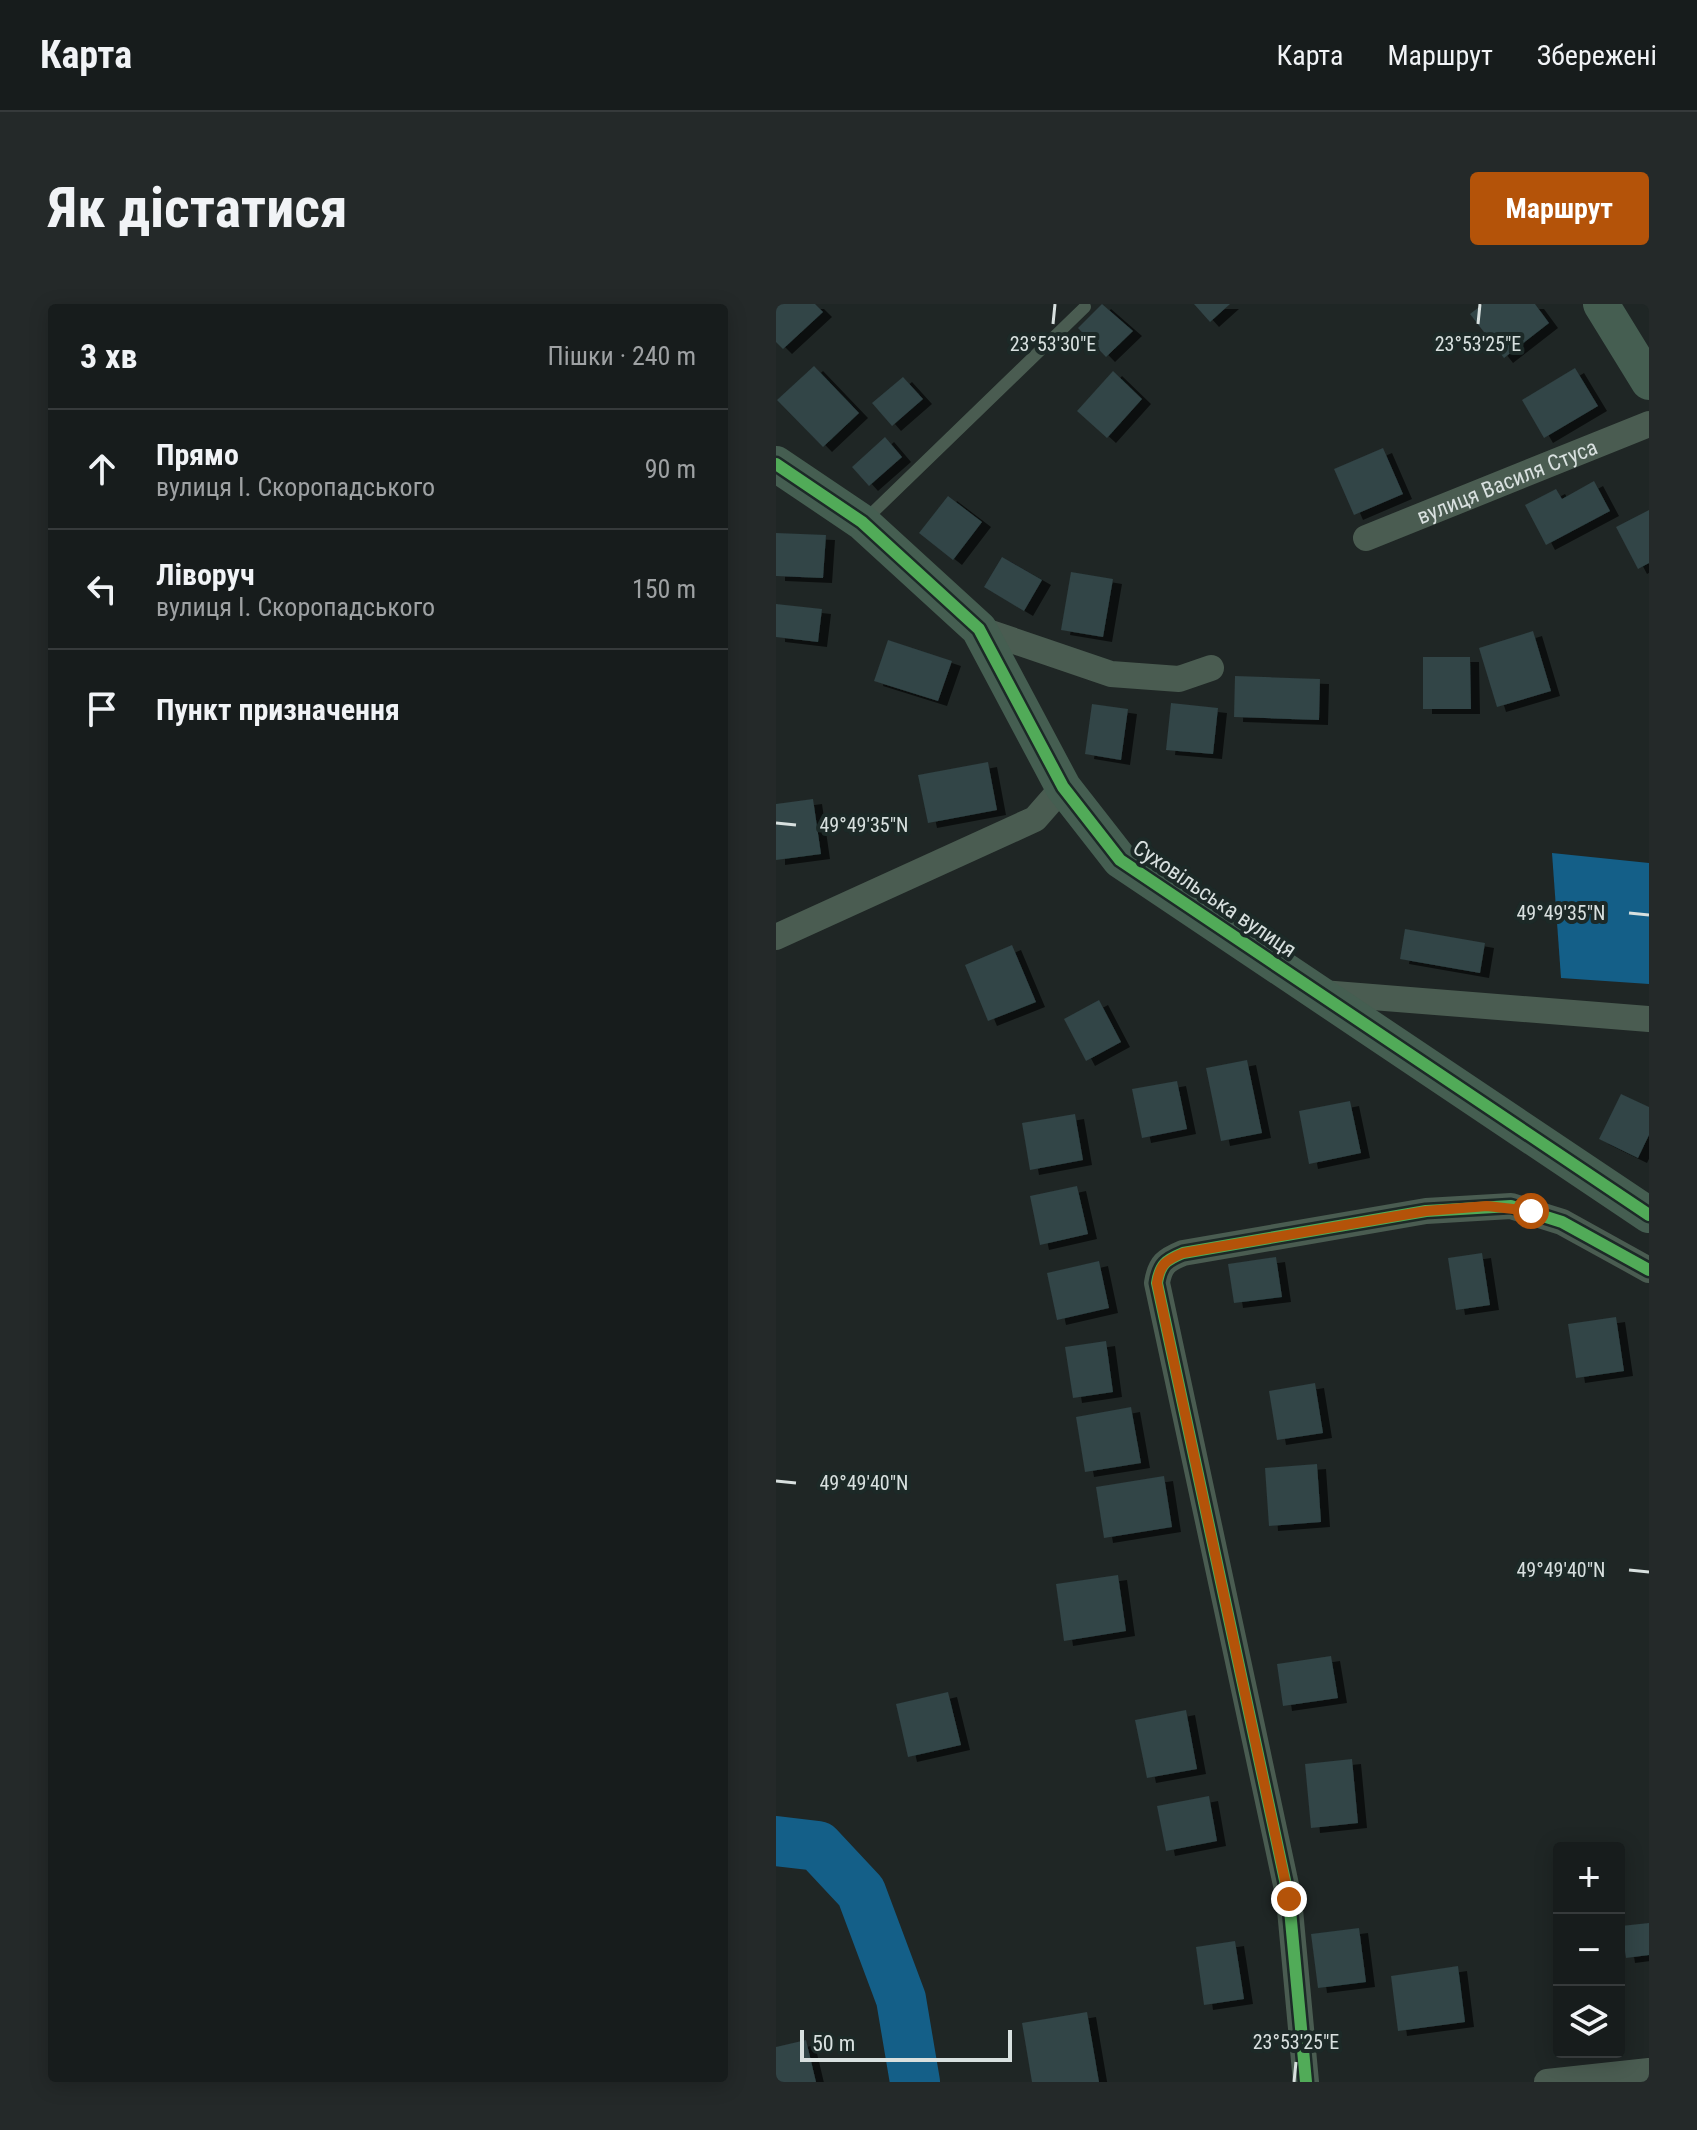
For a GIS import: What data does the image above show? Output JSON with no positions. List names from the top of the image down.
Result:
{
  "streets": {
    "street": ["вулиця Василя Стуса", "Суховільська вулиця"]
  },
  "scale_bar": "50 m",
  "page": {
    "header": "Карта",
    "nav": ["Карта", "Маршрут", "Збережені"],
    "buttons": "Маршрут",
    "title": "Як дістатися",
    "heading": ["3 хв", "Пішки · 240 m"],
    "list": [
      ["Прямо", "вулиця І. Скоропадського", "90 m"],
      ["Ліворуч", "вулиця І. Скоропадського", "150 m"],
      "Пункт призначення"
    ],
    "map_buttons": ["+", "−"],
    "scale": "50 m"
  },
  "coordinates": [
    "23°53'30\"E",
    "23°53'25\"E",
    "49°49'35\"N",
    "49°49'40\"N"
  ]
}
